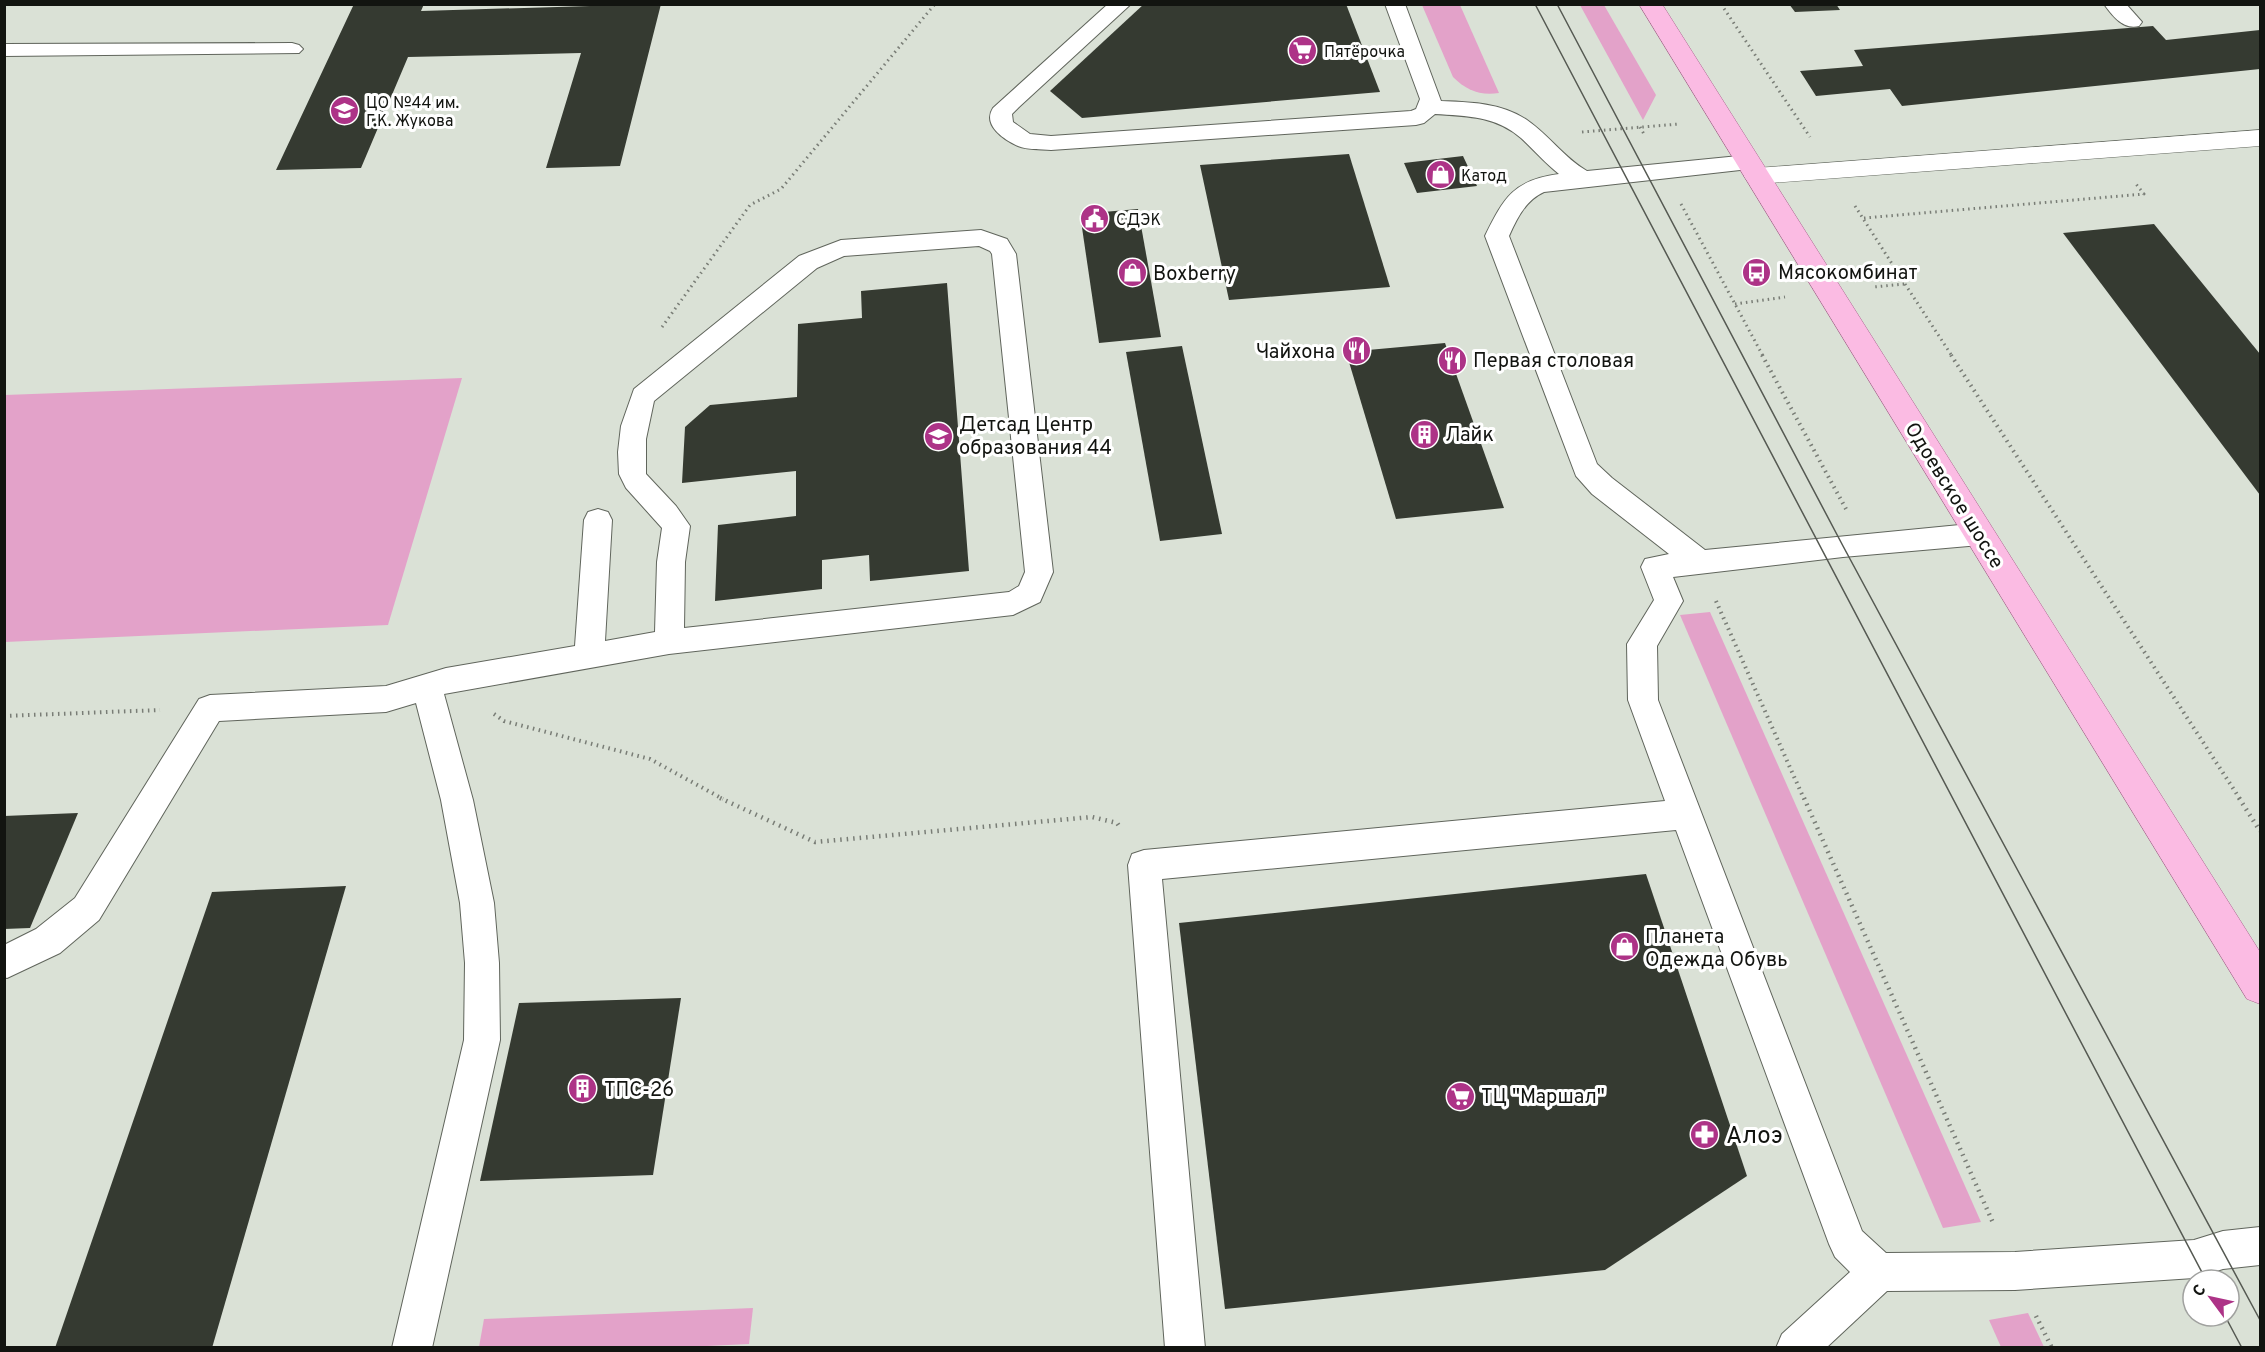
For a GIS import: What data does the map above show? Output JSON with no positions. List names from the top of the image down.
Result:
{
  "streets": {
    "main road": ["Одоевское шоссе"]
  },
  "places": {
    "supermarket": ["Пятёрочка", "ТЦ \"Маршал\""],
    "school or university": ["ЦО №44 им. Г.К. Жукова", "Детсад Центр образования 44"],
    "shop": ["Катод", "Boxberry", "Планета Одежда Обувь"],
    "public building": ["СДЭК"],
    "bus stop": ["Мясокомбинат"],
    "restaurant": ["Чайхона", "Первая столовая"],
    "building": ["Лайк", "ТПС-26"],
    "pharmacy": ["Алоэ"]
  },
  "north": "top left"
}
